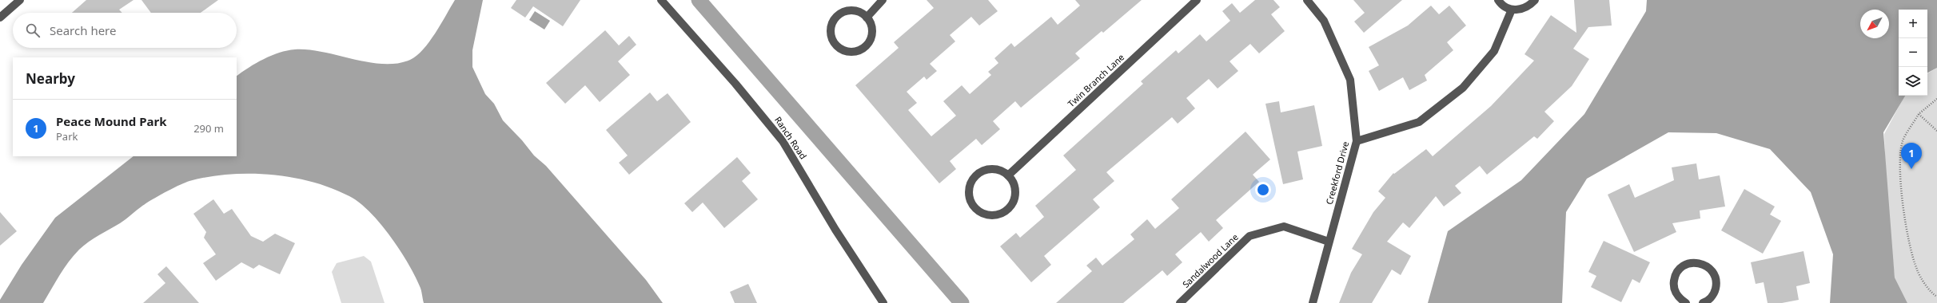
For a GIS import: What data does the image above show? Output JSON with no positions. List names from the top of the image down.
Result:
{
  "streets": {
    "street": [
      "Twin Branch Lane",
      "Ranch Road",
      "Creekford Drive",
      "Sandalwood Lane"
    ]
  },
  "crossings": [
    ["Creekford Drive", "Sandalwood Lane"]
  ],
  "north": "bottom left",
  "page": {
    "map_buttons": ["+", "−"],
    "search": "Search here",
    "heading": "Nearby",
    "list": [
      {
        "mark": "1",
        "name": "Peace Mound Park",
        "note": "Park",
        "value": "290 m"
      }
    ],
    "pins": "1"
  }
}
